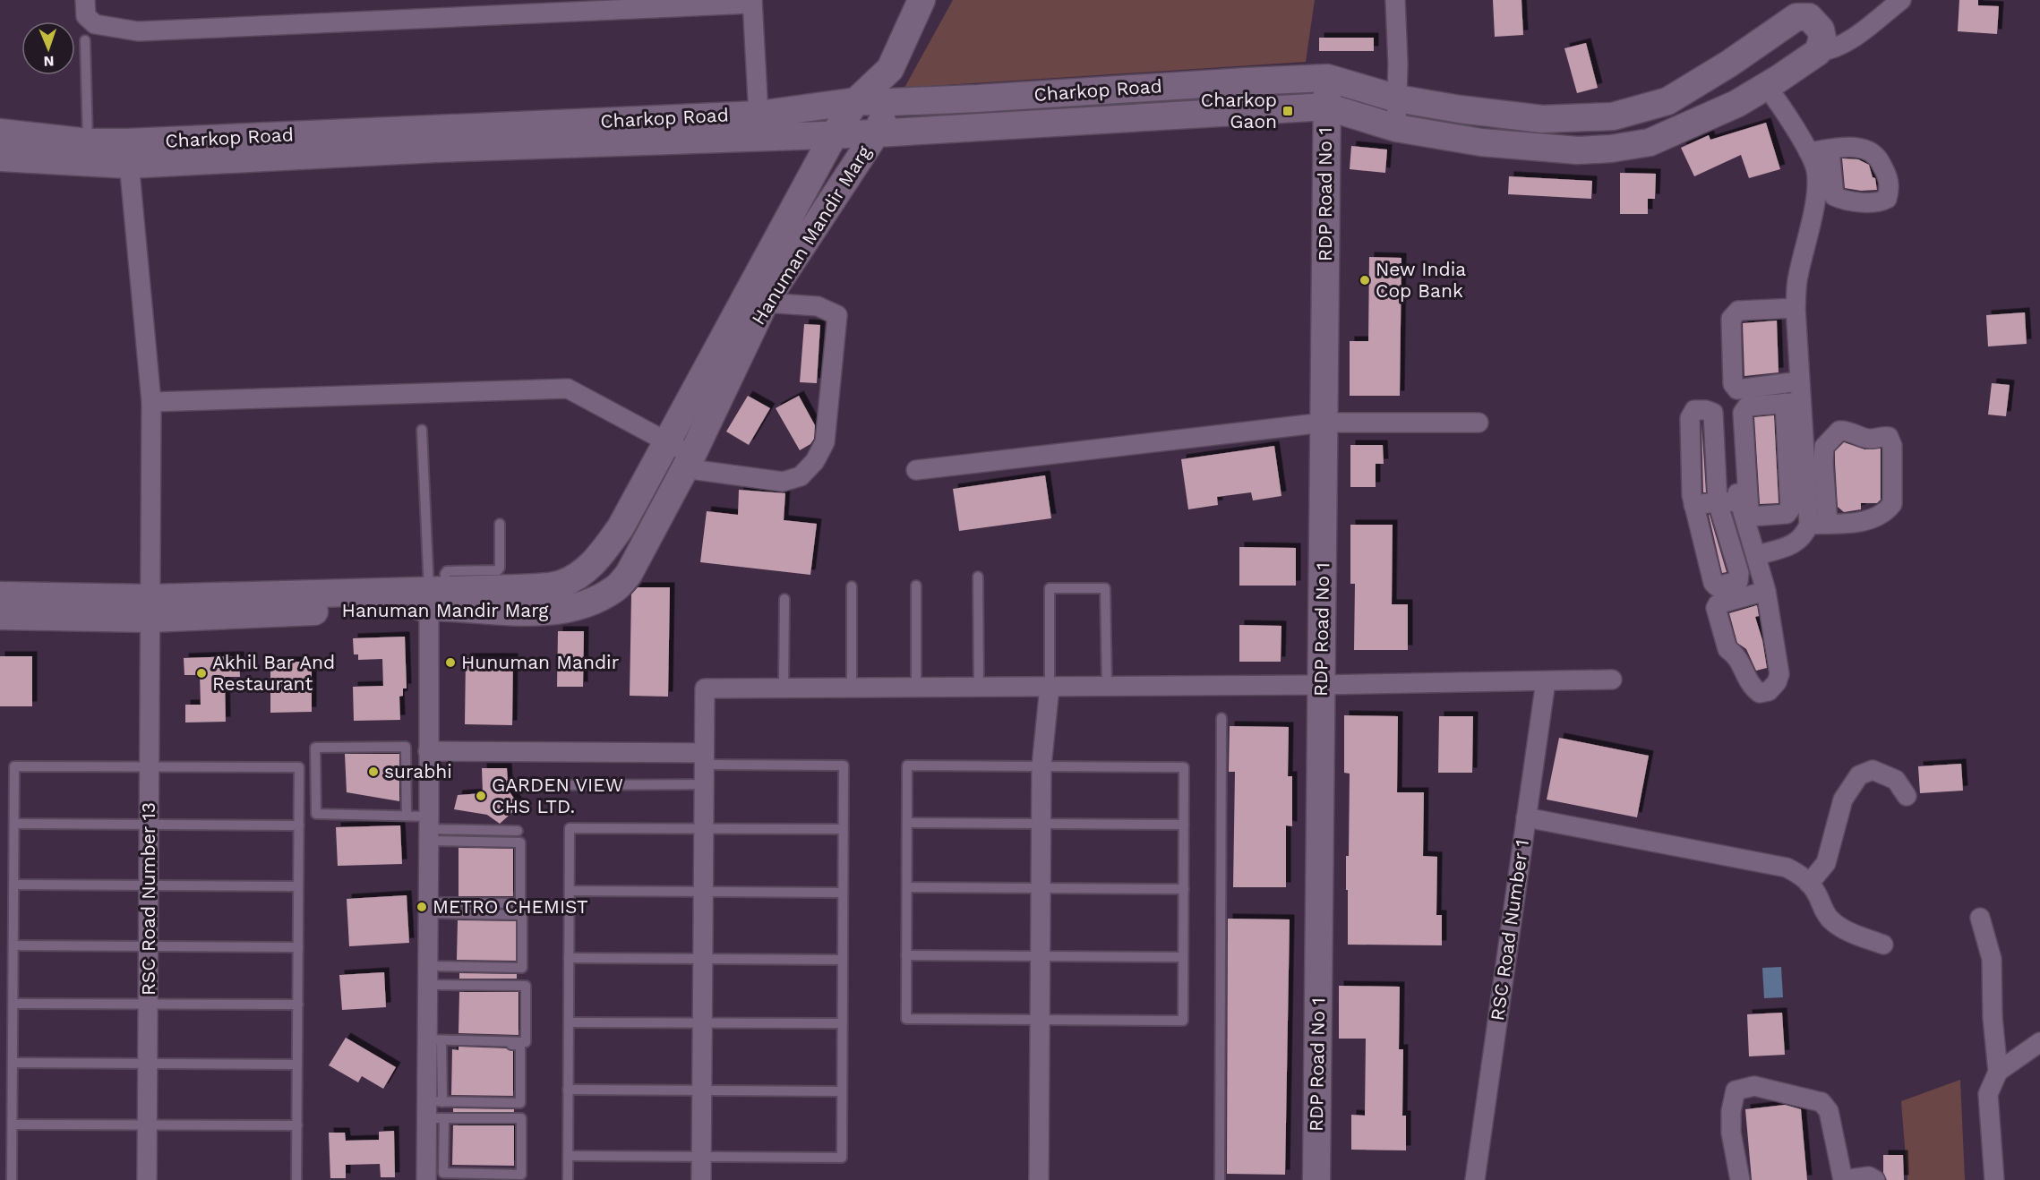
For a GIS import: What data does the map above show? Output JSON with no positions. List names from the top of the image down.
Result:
{
  "streets": {
    "street": [
      "Charkop Road",
      "RDP Road No 1",
      "Hanuman Mandir Marg",
      "RSC Road Number 13",
      "RSC Road Number 1"
    ]
  },
  "crossings": [
    ["Charkop Road", "RDP Road No 1"],
    ["Charkop Road", "Hanuman Mandir Marg"],
    ["Charkop Road", "RSC Road Number 13"],
    ["Hanuman Mandir Marg", "RSC Road Number 13"]
  ],
  "places": {
    "transit": ["Charkop Gaon"],
    "other": [
      "New India Cop Bank",
      "Hunuman Mandir",
      "Akhil Bar And Restaurant",
      "surabhi",
      "GARDEN VIEW CHS LTD.",
      "METRO CHEMIST"
    ]
  },
  "north": "bottom"
}
